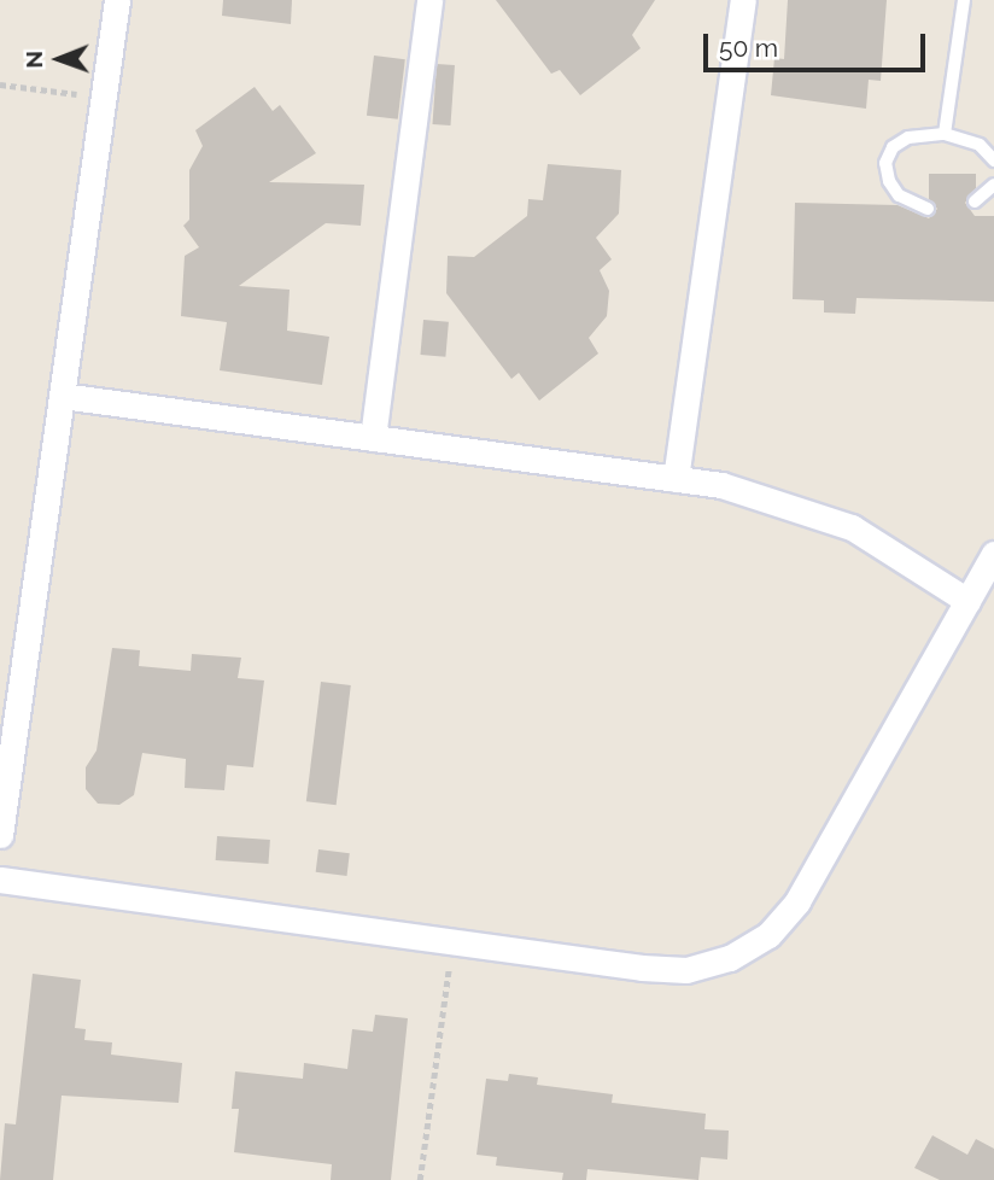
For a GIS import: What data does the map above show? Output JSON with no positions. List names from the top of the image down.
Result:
{
  "scale_bar": "50 m",
  "north": "left"
}
